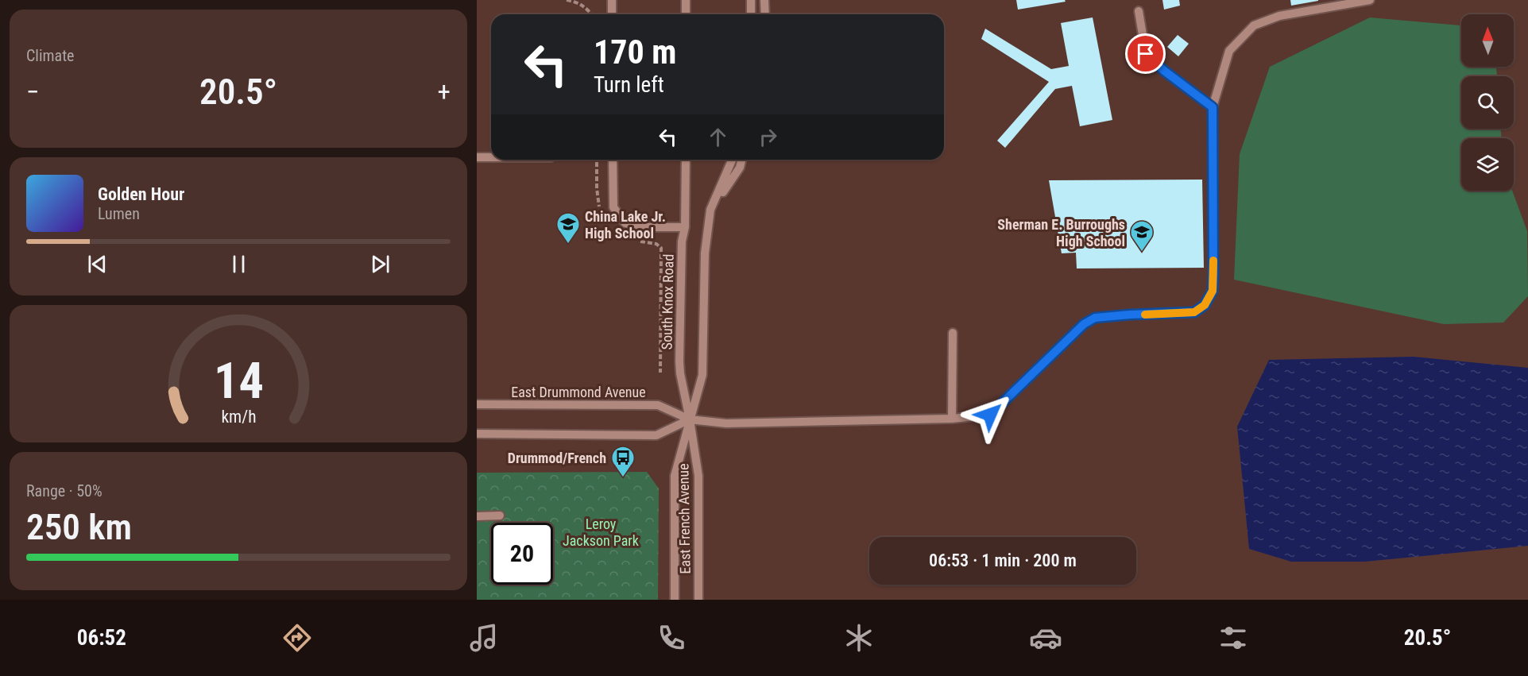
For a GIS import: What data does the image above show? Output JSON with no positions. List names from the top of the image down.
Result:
{
  "streets": {
    "street": ["South Knox Road", "East Drummond Avenue", "East French Avenue"]
  },
  "crossings": [
    ["South Knox Road", "East Drummond Avenue"],
    ["South Knox Road", "East French Avenue"],
    ["East Drummond Avenue", "East French Avenue"]
  ],
  "parks": ["Leroy Jackson Park"],
  "places": {
    "school or university": ["China Lake Jr. High School", "Sherman E. Burroughs High School"],
    "bus stop": ["Drummod/French"]
  },
  "north": "top",
  "page": {
    "tile": [
      "Climate",
      ["Range · 50%", "250 km"]
    ],
    "turn": ["170 m", "Turn left"],
    "heat": ["−", "20.5°", "+"],
    "song": ["Golden Hour", "Lumen"],
    "limit": "20",
    "trip": "06:53 · 1 min · 200 m",
    "tabs": ["06:52", "20.5°"],
    "gauge": ["14", "km/h"]
  }
}
